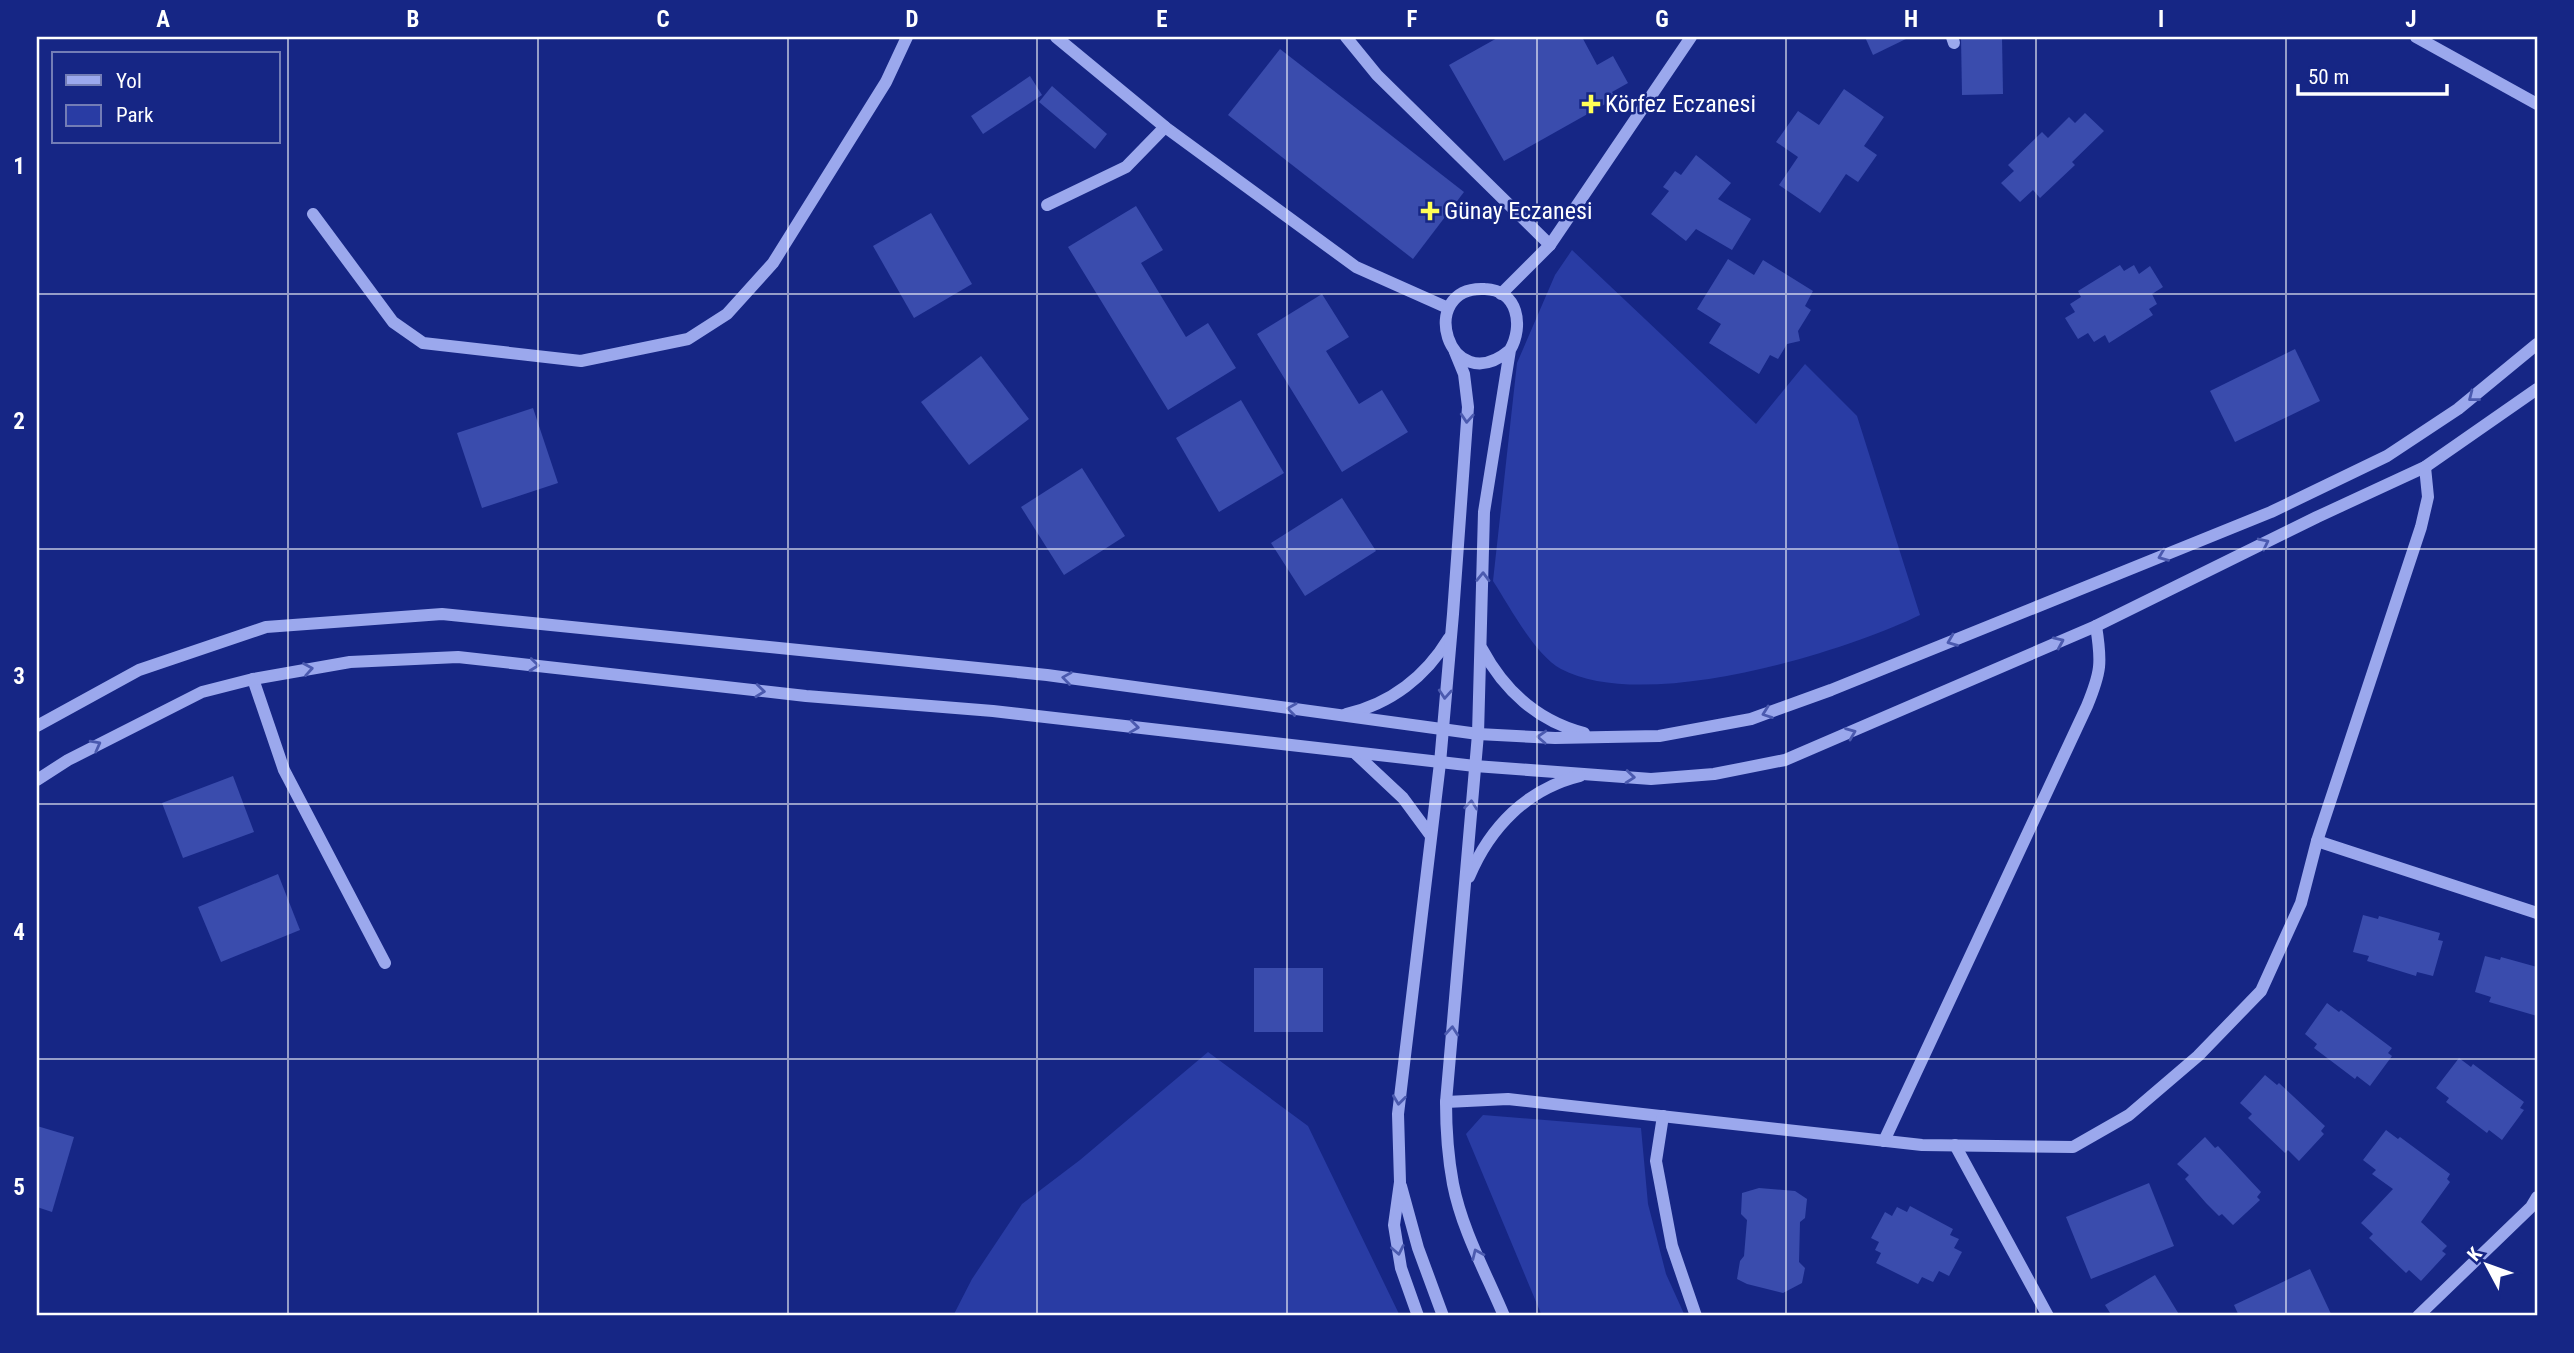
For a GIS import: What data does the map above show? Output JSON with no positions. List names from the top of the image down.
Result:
{
  "places": {
    "health": ["Körfez Eczanesi", "Günay Eczanesi"]
  },
  "legend": ["Yol", "Park"],
  "scale_bar": "50 m",
  "north": "top left",
  "grid": {
    "columns": [
      "A",
      "B",
      "C",
      "D",
      "E",
      "F",
      "G",
      "H",
      "I",
      "J"
    ],
    "rows": [
      "1",
      "2",
      "3",
      "4",
      "5"
    ]
  }
}
